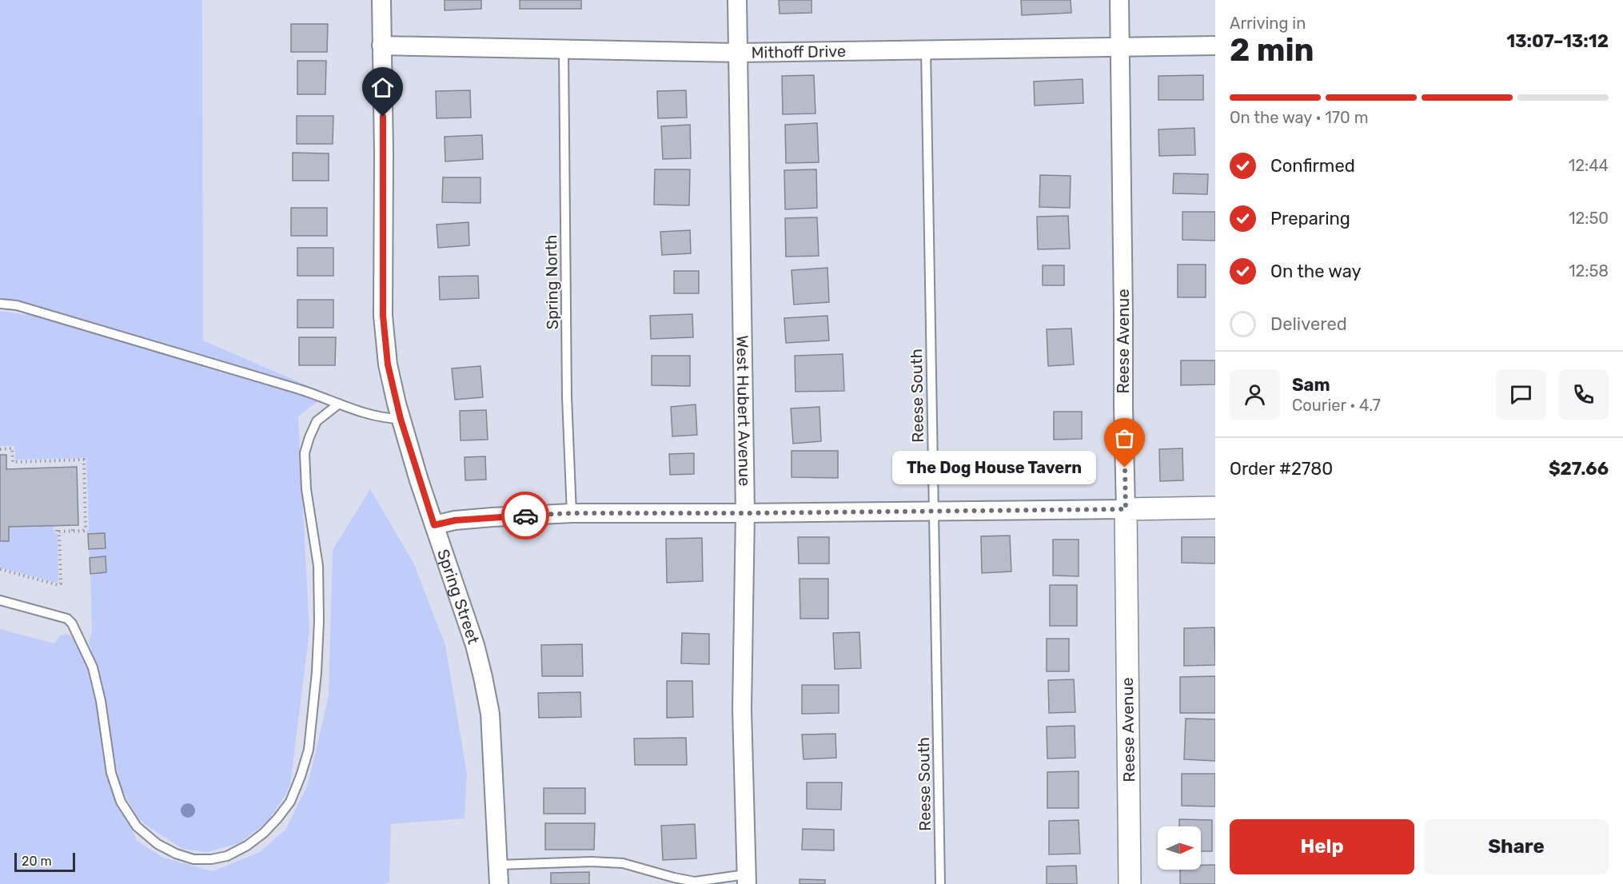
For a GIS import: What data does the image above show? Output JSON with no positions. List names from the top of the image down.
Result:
{
  "streets": {
    "street": [
      "Mithoff Drive",
      "Reese Avenue",
      "West Hubert Avenue",
      "Spring Street"
    ],
    "lane": ["Spring North", "Reese South"]
  },
  "crossings": [
    ["Mithoff Drive", "Spring North"],
    ["Mithoff Drive", "Reese Avenue"],
    ["Mithoff Drive", "Reese South"],
    ["Mithoff Drive", "West Hubert Avenue"],
    ["Mithoff Drive", "Spring Street"]
  ],
  "places": ["The Dog House Tavern"],
  "scale_bar": "20 m",
  "north": "right",
  "page": {
    "heading": ["2 min", "Arriving in", "13:07–13:12"],
    "panel": [
      "Sam",
      "Courier · 4.7",
      "Order #2780",
      "$27.66"
    ],
    "bar": "On the way · 170 m",
    "list": [
      ["Confirmed", "12:44"],
      ["Preparing", "12:50"],
      ["On the way", "12:58"],
      "Delivered"
    ],
    "bubble": "The Dog House Tavern",
    "buttons": ["Help", "Share"],
    "scale": "20 m"
  }
}
